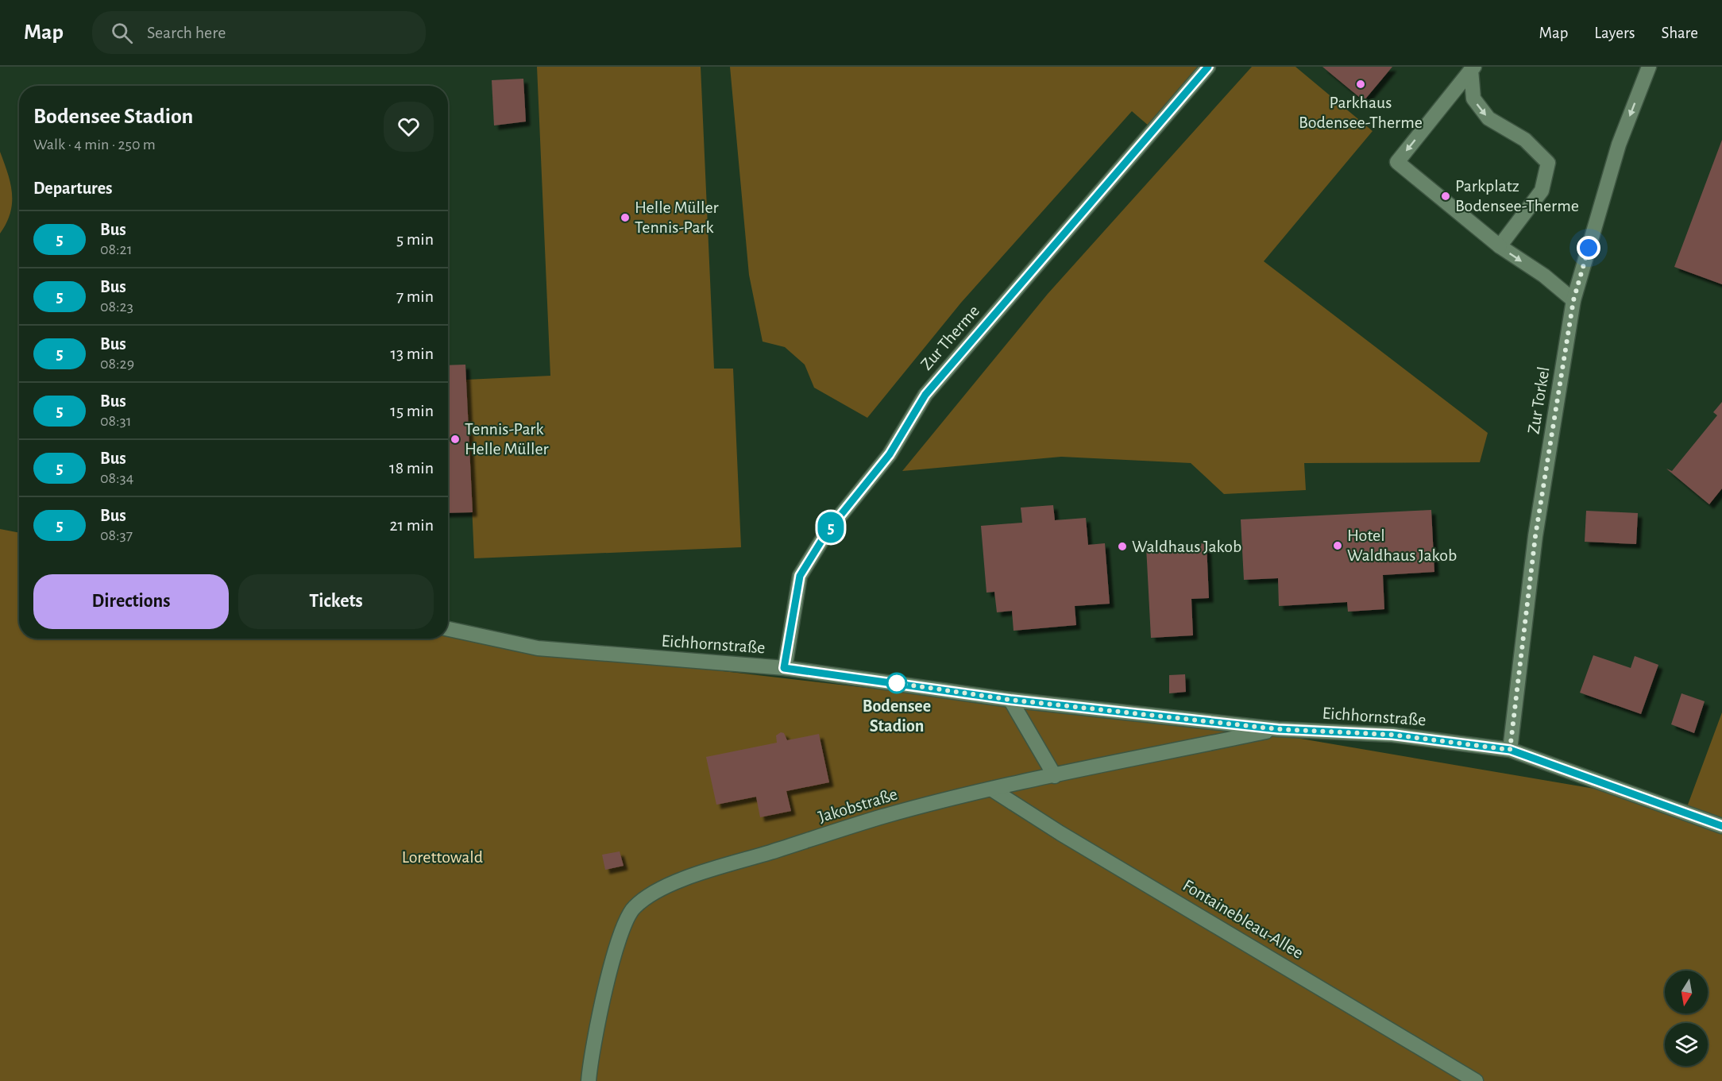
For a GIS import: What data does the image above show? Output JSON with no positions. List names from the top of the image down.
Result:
{
  "streets": {
    "street": [
      "Zur Therme",
      "Zur Torkel",
      "Eichhornstraße",
      "Jakobstraße",
      "Fontainebleau-Allee"
    ]
  },
  "crossings": [
    ["Zur Therme", "Eichhornstraße"],
    ["Zur Torkel", "Eichhornstraße"],
    ["Eichhornstraße", "Jakobstraße"],
    ["Jakobstraße", "Fontainebleau-Allee"]
  ],
  "one_way": ["Zur Torkel"],
  "parks": ["Lorettowald"],
  "places": [
    "Parkhaus Bodensee-Therme",
    "Parkplatz Bodensee-Therme",
    "Helle Müller Tennis-Park",
    "Tennis-Park Helle Müller",
    "Hotel Waldhaus Jakob",
    "Waldhaus Jakob",
    "Bodensee Stadion"
  ],
  "lines": ["bus line 5"],
  "north": "bottom",
  "page": {
    "header": "Map",
    "search": "Search here",
    "nav": ["Map", "Layers", "Share"],
    "on_map": "5",
    "heading": [
      ["Bodensee Stadion", "Walk · 4 min · 250 m"],
      "Departures"
    ],
    "list": [
      {
        "mark": "5",
        "name": "Bus",
        "note": "08:21",
        "value": "5 min"
      },
      {
        "mark": "5",
        "name": "Bus",
        "note": "08:23",
        "value": "7 min"
      },
      {
        "mark": "5",
        "name": "Bus",
        "note": "08:29",
        "value": "13 min"
      },
      {
        "mark": "5",
        "name": "Bus",
        "note": "08:31",
        "value": "15 min"
      },
      {
        "mark": "5",
        "name": "Bus",
        "note": "08:34",
        "value": "18 min"
      },
      {
        "mark": "5",
        "name": "Bus",
        "note": "08:37",
        "value": "21 min"
      }
    ],
    "buttons": ["Directions", "Tickets"]
  }
}
